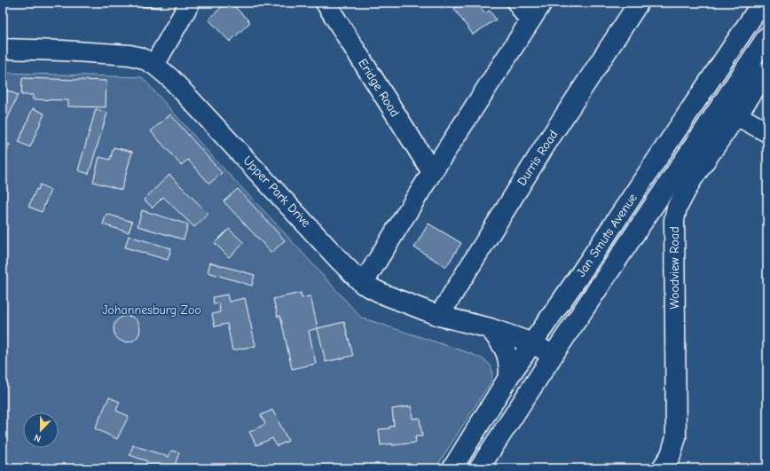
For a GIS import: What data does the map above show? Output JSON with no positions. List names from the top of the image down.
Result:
{
  "streets": {
    "main road": [
      "Eridge Road",
      "Durris Road",
      "Upper Park Drive",
      "Jan Smuts Avenue",
      "Woodview Road"
    ]
  },
  "crossings": [
    ["Durris Road", "Upper Park Drive"],
    ["Upper Park Drive", "Jan Smuts Avenue"]
  ],
  "parks": ["Johannesburg Zoo"],
  "north": "bottom"
}
